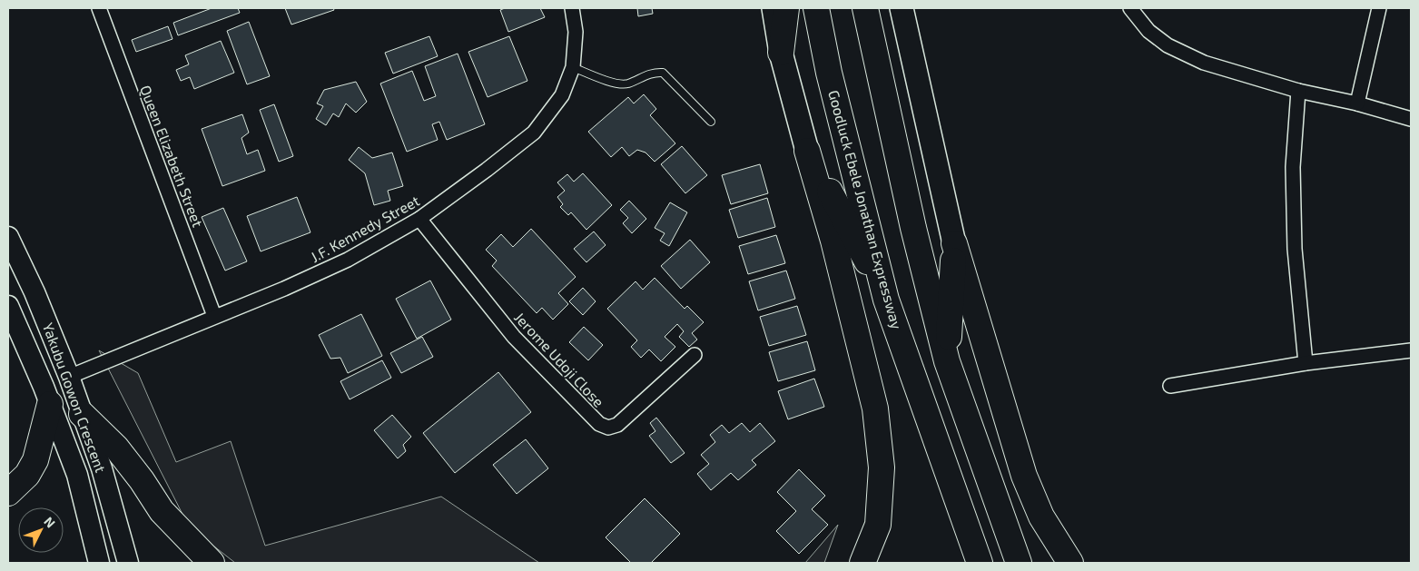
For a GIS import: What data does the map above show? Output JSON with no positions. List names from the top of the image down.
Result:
{
  "streets": {
    "highway": ["Goodluck Ebele Jonathan Expressway"],
    "main road": ["Yakubu Gowon Crescent"],
    "street": ["Queen Elizabeth Street", "J.F. Kennedy Street", "Jerome Udoji Close"]
  },
  "crossings": [
    ["Queen Elizabeth Street", "J.F. Kennedy Street"],
    ["J.F. Kennedy Street", "Jerome Udoji Close"],
    ["J.F. Kennedy Street", "Yakubu Gowon Crescent"]
  ],
  "north": "top right"
}
